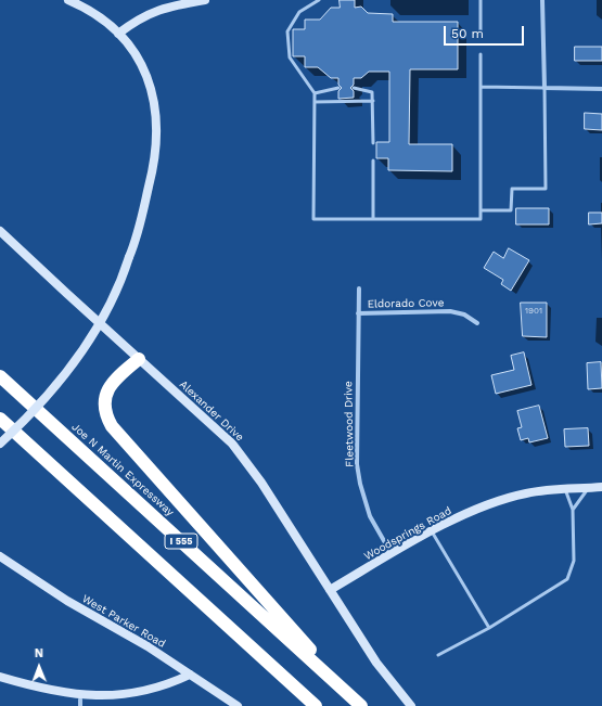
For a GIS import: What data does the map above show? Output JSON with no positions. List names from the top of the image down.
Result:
{
  "streets": {
    "highway": ["Joe N Martin Expressway", "I 555"],
    "street": [
      "Eldorado Cove",
      "Alexander Drive",
      "Fleetwood Drive",
      "Woodsprings Road",
      "West Parker Road"
    ]
  },
  "crossings": [
    ["Eldorado Cove", "Fleetwood Drive"],
    ["Alexander Drive", "Woodsprings Road"],
    ["Fleetwood Drive", "Woodsprings Road"]
  ],
  "house_numbers": ["1901"],
  "scale_bar": "50 m",
  "north": "top"
}
